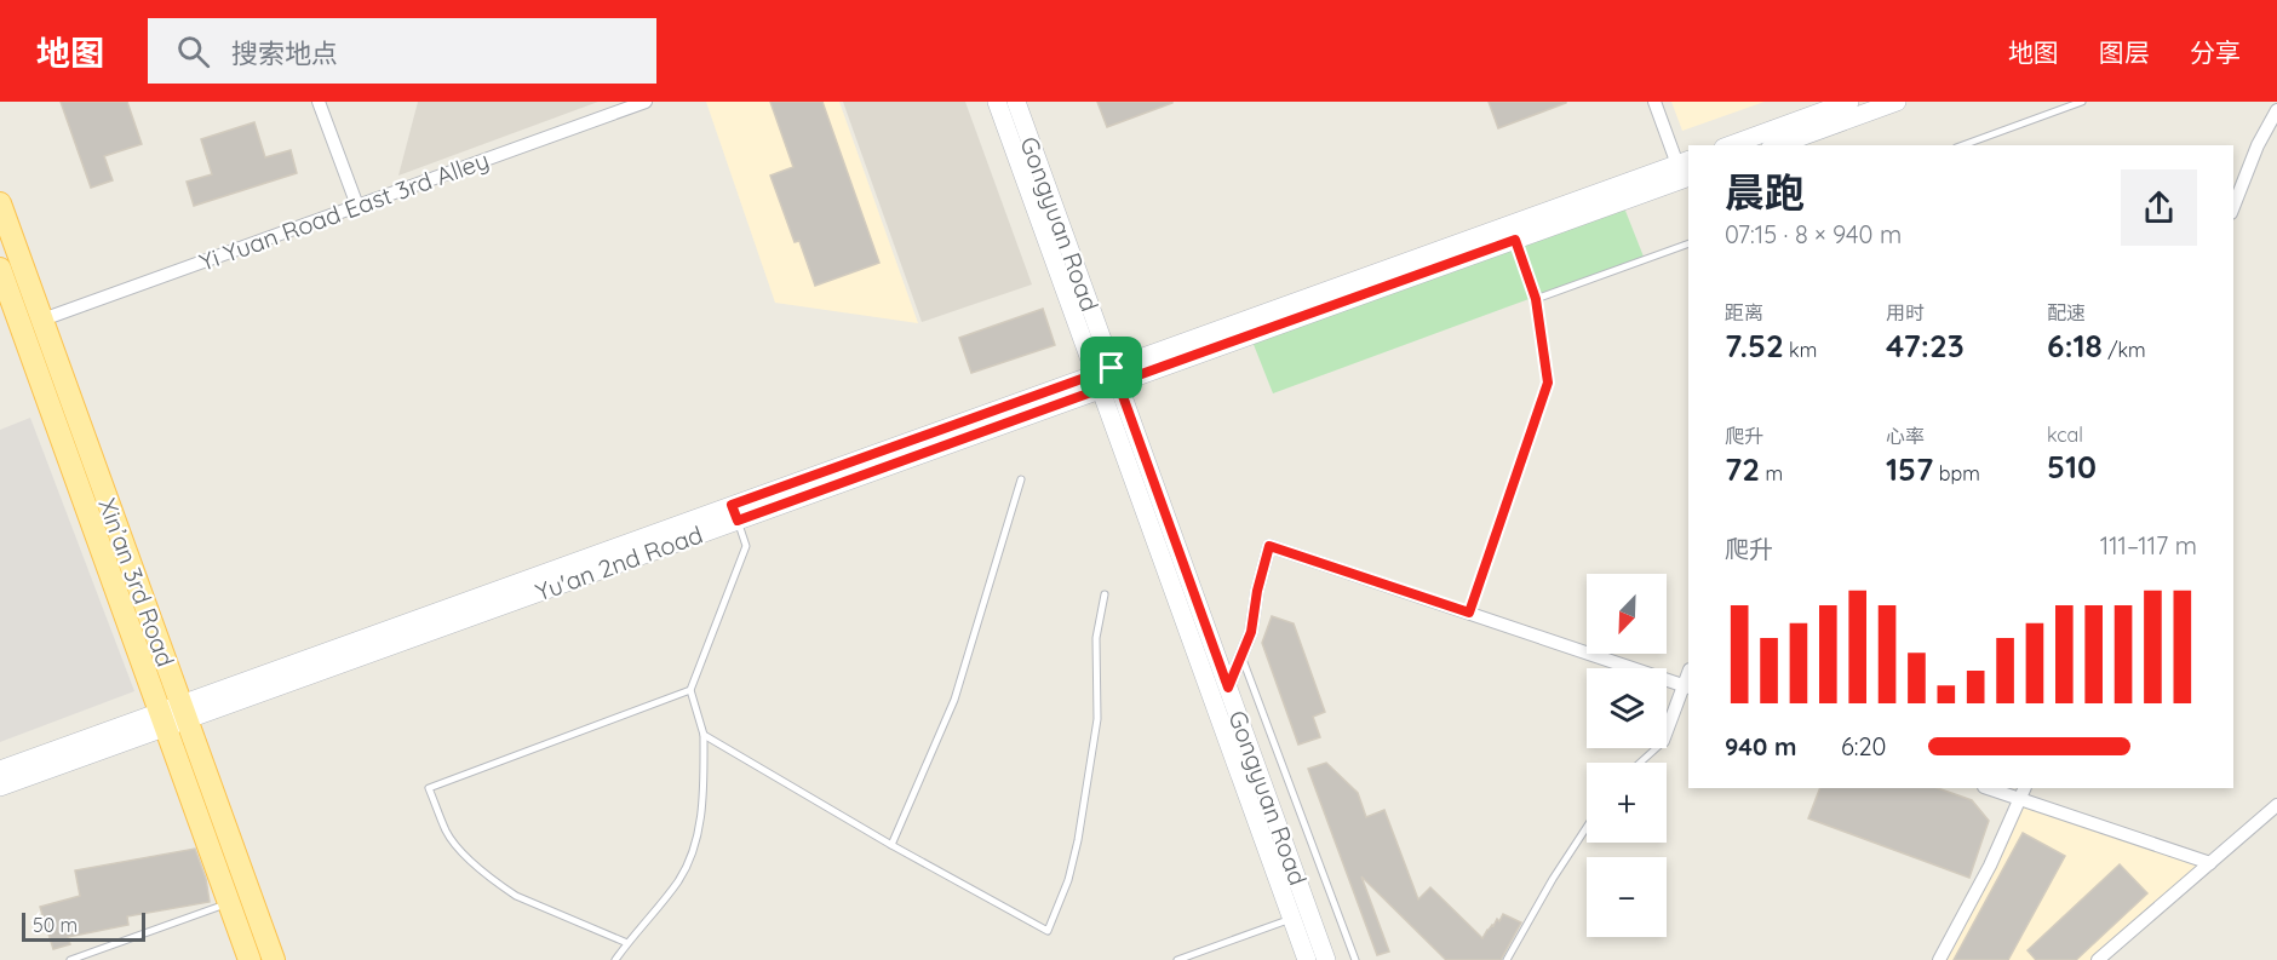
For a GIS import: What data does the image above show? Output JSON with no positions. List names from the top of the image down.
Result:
{
  "streets": {
    "main road": ["Gongyuan Road", "Yu'an 2nd Road", "Xin’an 3rd Road"],
    "street": ["Yi Yuan Road East 3rd Alley"]
  },
  "crossings": [
    ["Yi Yuan Road East 3rd Alley", "Xin’an 3rd Road"],
    ["Gongyuan Road", "Yu'an 2nd Road"],
    ["Yu'an 2nd Road", "Xin’an 3rd Road"]
  ],
  "scale_bar": "50 m",
  "north": "bottom left",
  "page": {
    "header": "地图",
    "search": "搜索地点",
    "nav": ["地图", "图层", "分享"],
    "heading": ["晨跑", "07:15 · 8 × 940 m"],
    "stats": [
      ["距离", "7.52 km"],
      ["用时", "47:23"],
      ["配速", "6:18 /km"],
      ["爬升", "72 m"],
      ["心率", "157 bpm"],
      ["kcal", "510"]
    ],
    "chart": ["爬升", "111–117 m"],
    "map_buttons": ["+", "−"],
    "list": [
      {
        "name": "940 m",
        "note": "6:20"
      }
    ],
    "scale": "50 m"
  }
}
